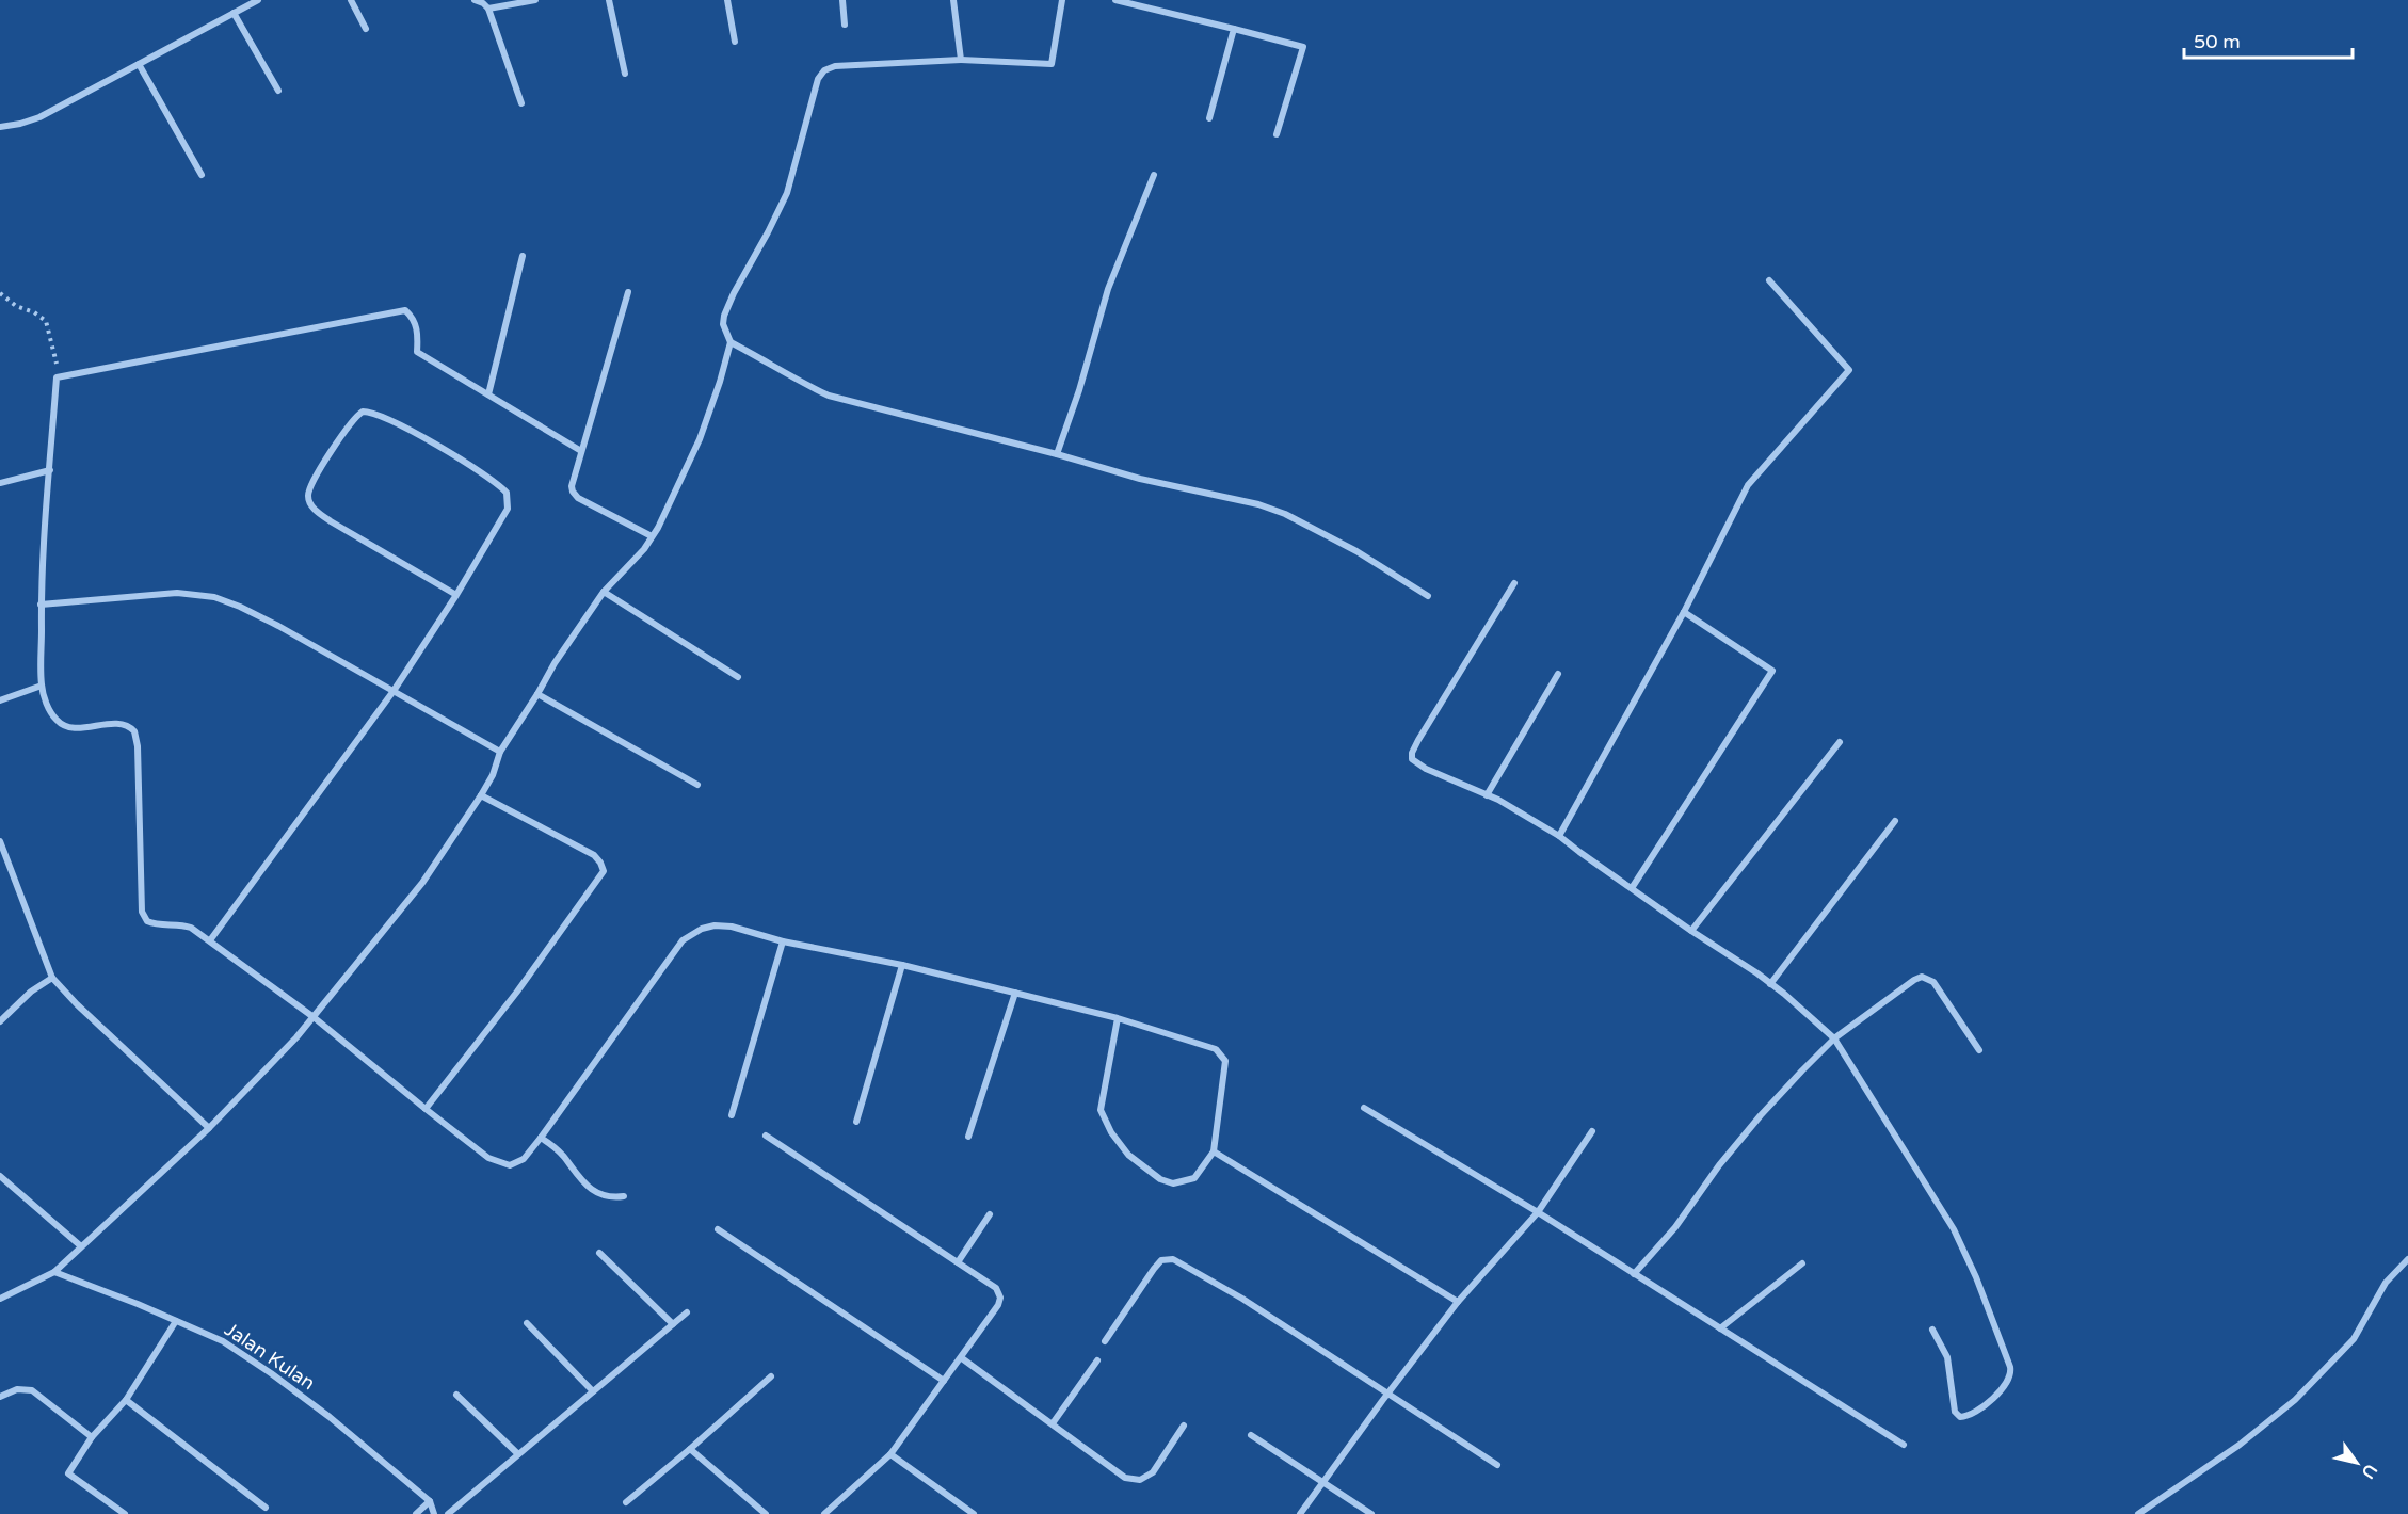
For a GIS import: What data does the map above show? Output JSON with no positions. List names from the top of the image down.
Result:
{
  "streets": {
    "street": ["Jalan Kulan"]
  },
  "scale_bar": "50 m",
  "north": "bottom right"
}
